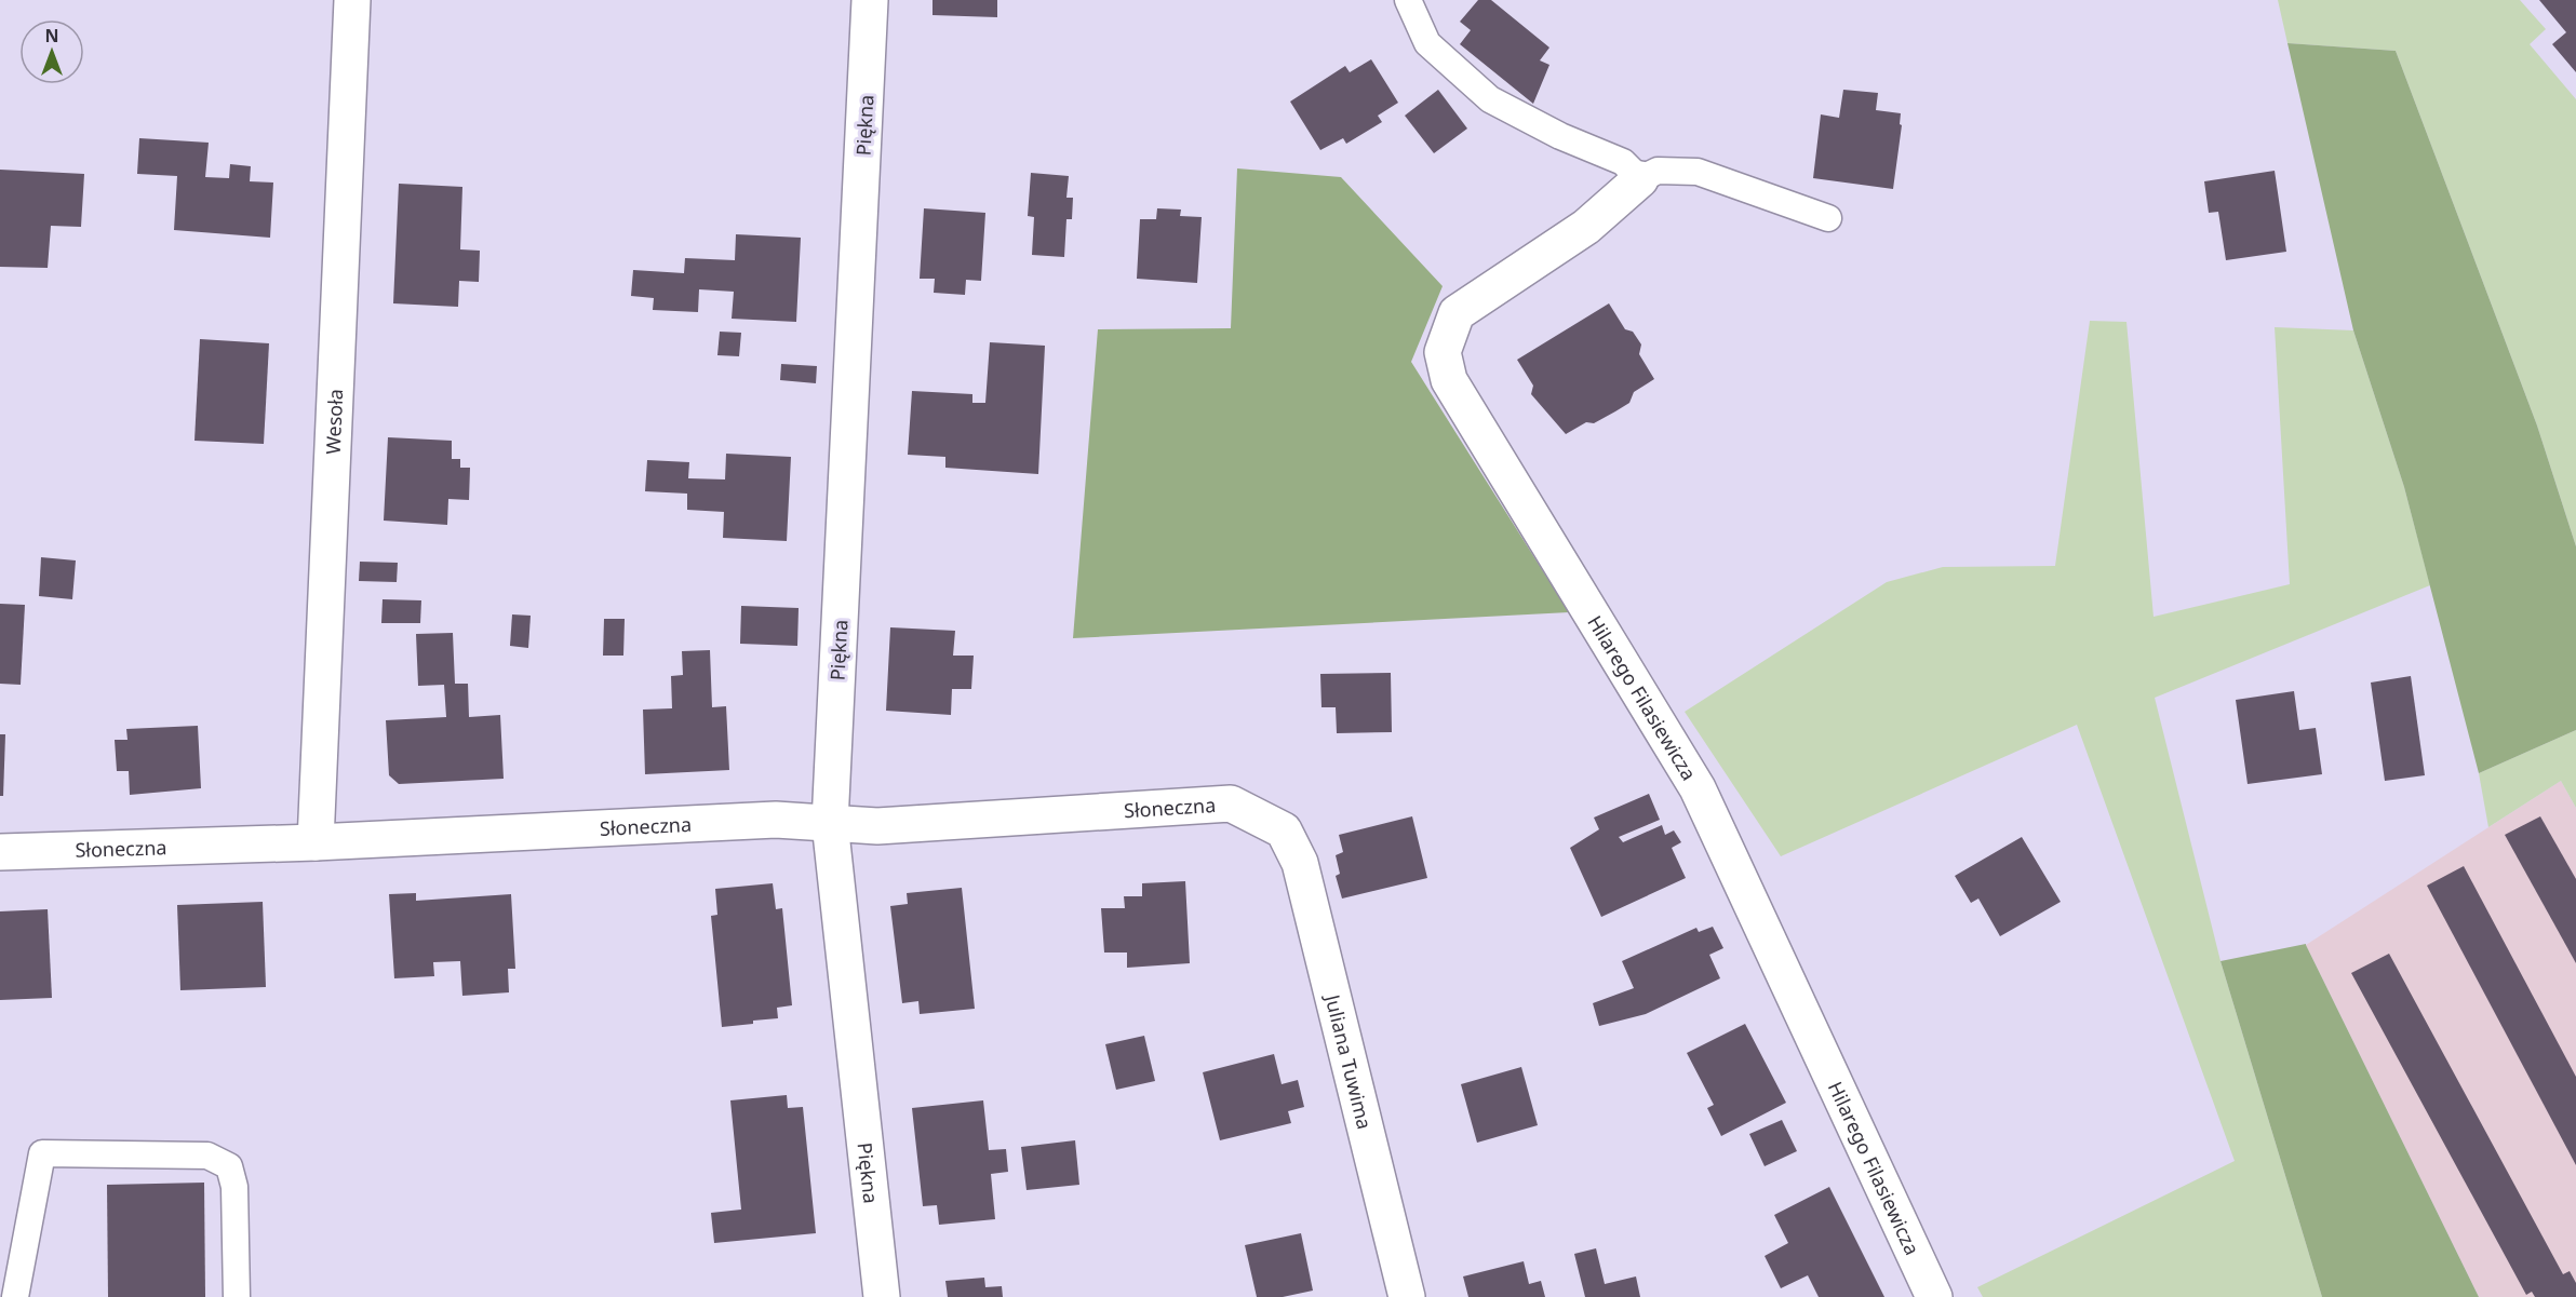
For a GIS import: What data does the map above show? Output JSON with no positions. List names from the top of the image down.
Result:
{
  "streets": {
    "street": [
      "Piękna",
      "Wesoła",
      "Hilarego Filasiewicza",
      "Słoneczna",
      "Juliana Tuwima"
    ]
  },
  "crossings": [
    ["Piękna", "Słoneczna"],
    ["Wesoła", "Słoneczna"],
    ["Słoneczna", "Juliana Tuwima"]
  ],
  "north": "top"
}
